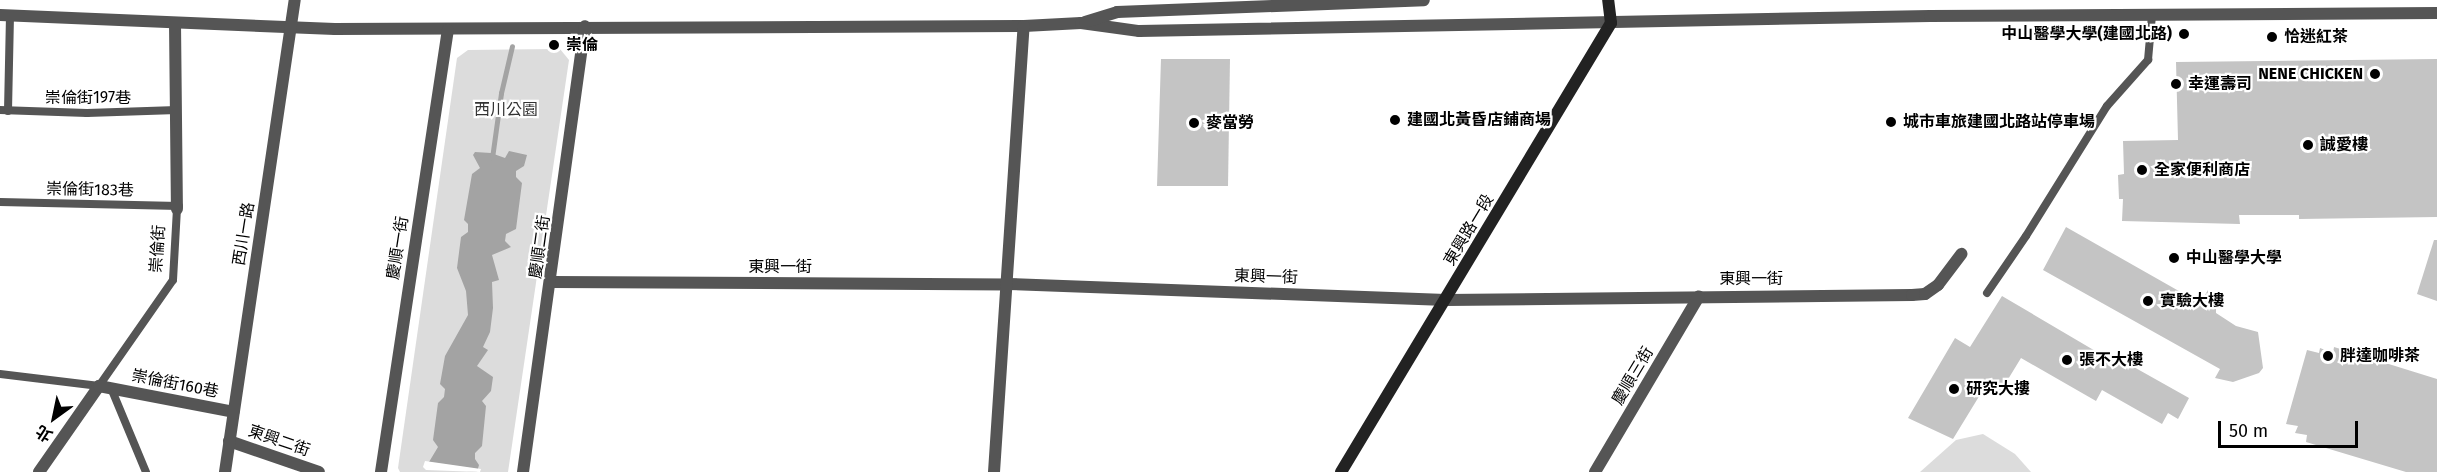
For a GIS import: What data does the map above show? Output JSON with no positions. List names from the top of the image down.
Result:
{
  "streets": {
    "street": [
      "東興路一段",
      "西川一路",
      "慶順二街",
      "慶順一街",
      "崇倫街",
      "東興一街",
      "慶順三街",
      "崇倫街160巷",
      "東興二街"
    ],
    "lane": ["崇倫街197巷", "崇倫街183巷"]
  },
  "crossings": [
    ["崇倫街197巷", "崇倫街"],
    ["崇倫街183巷", "崇倫街"],
    ["東興路一段", "東興一街"],
    ["西川一路", "崇倫街160巷"],
    ["西川一路", "東興二街"],
    ["慶順二街", "東興一街"],
    ["崇倫街", "崇倫街160巷"],
    ["東興一街", "慶順三街"]
  ],
  "parks": ["西川公園"],
  "places": [
    "中山醫學大學(建國北路)",
    "恰迷紅茶",
    "崇倫",
    "NENE CHICKEN",
    "幸運壽司",
    "建國北黃昏店鋪商場",
    "城市車旅建國北路站停車場",
    "麥當勞",
    "誠愛樓",
    "全家便利商店",
    "中山醫學大學",
    "實驗大樓",
    "胖達咖啡茶",
    "張不大樓",
    "研究大摟"
  ],
  "scale_bar": "50 m",
  "north": "bottom left"
}
